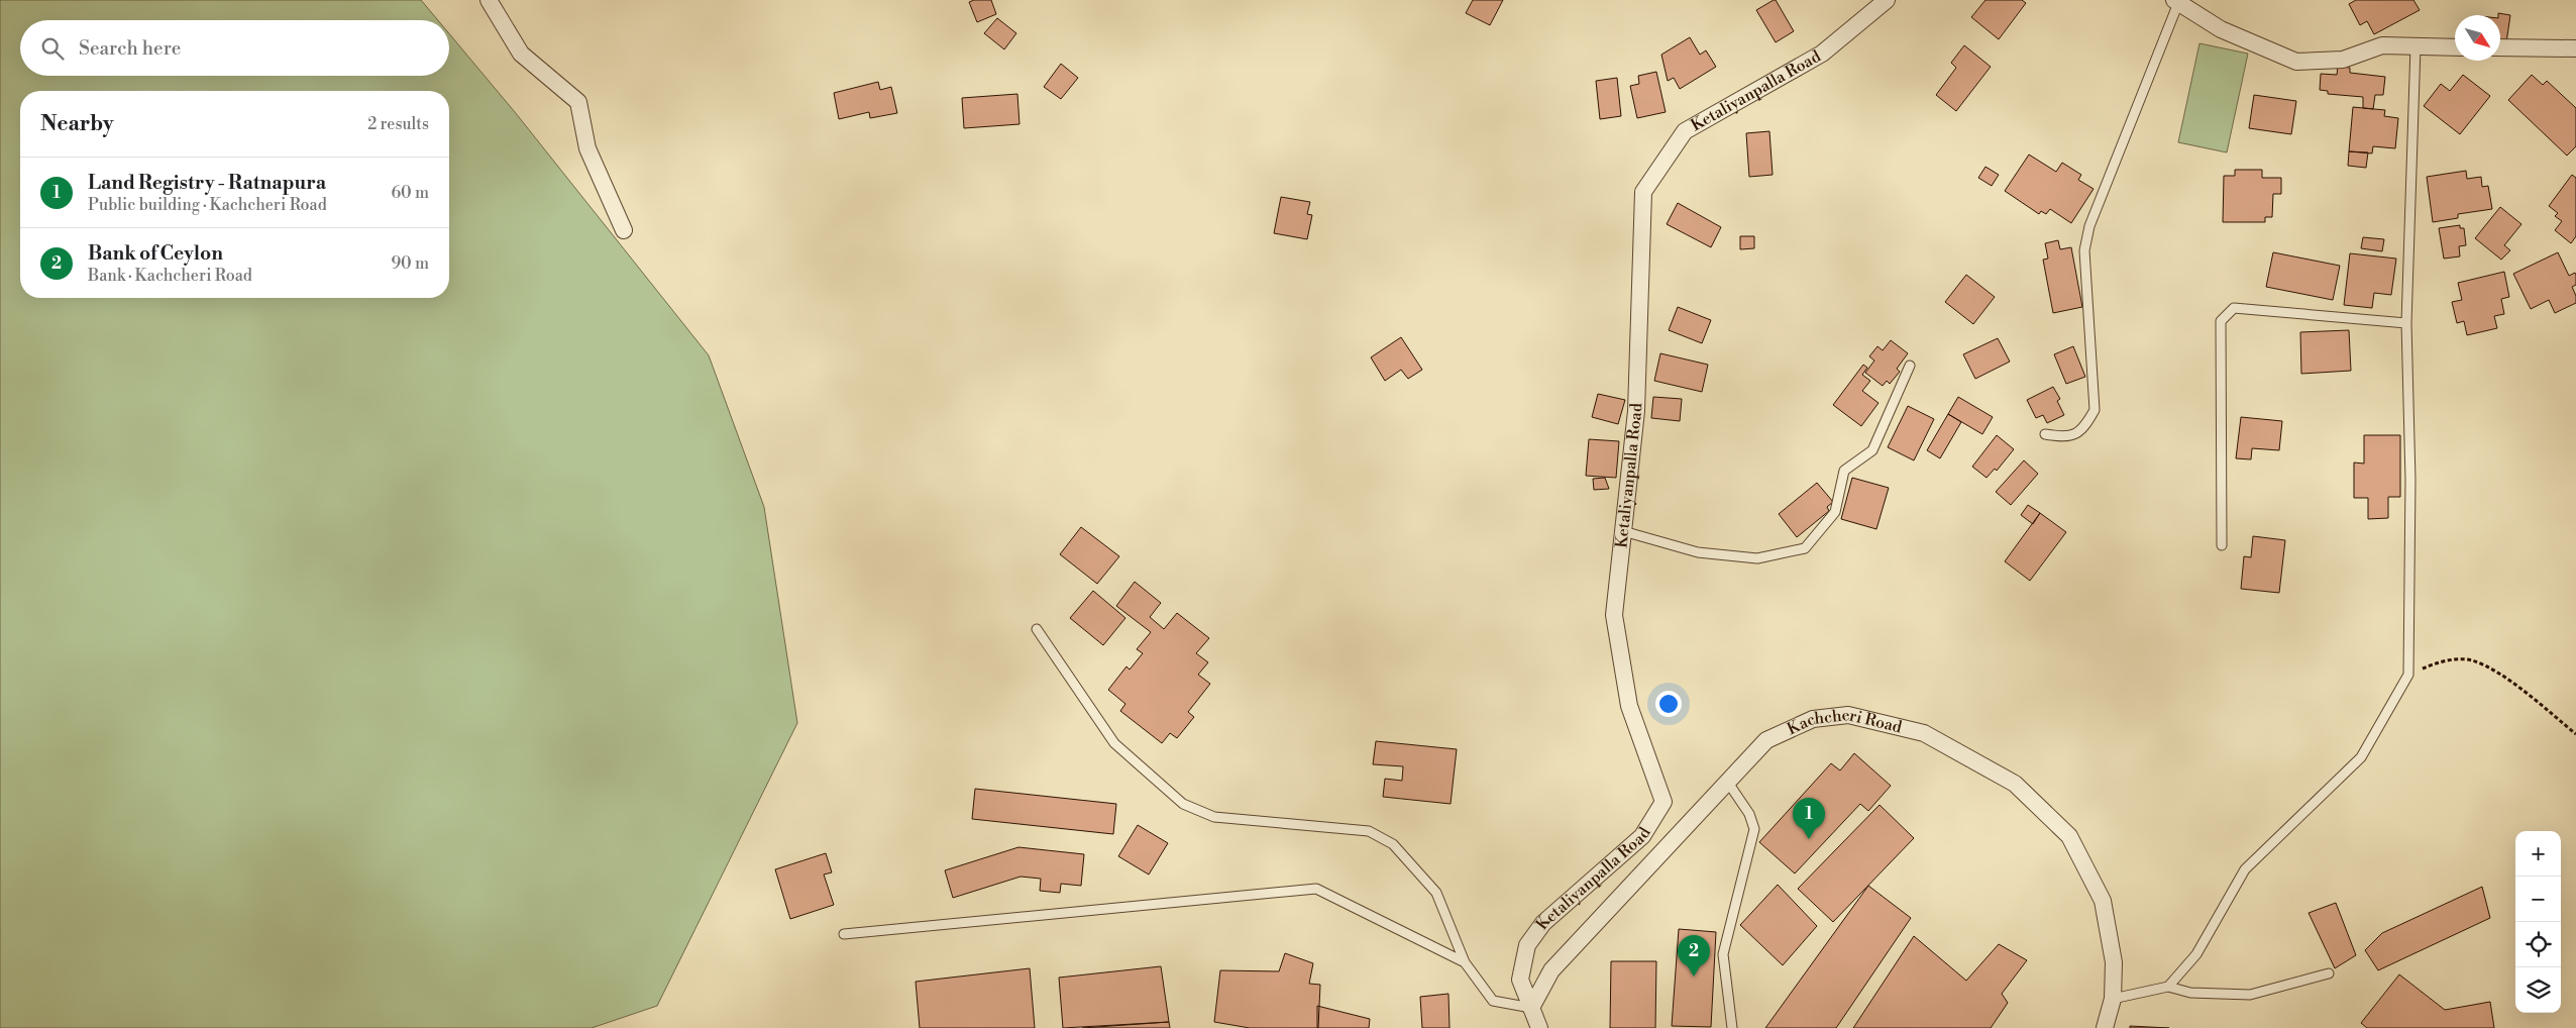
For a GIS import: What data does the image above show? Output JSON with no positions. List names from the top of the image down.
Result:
{
  "streets": {
    "street": ["Ketaliyanpalla Road", "Kachcheri Road"]
  },
  "crossings": [
    ["Ketaliyanpalla Road", "Kachcheri Road"]
  ],
  "north": "bottom right",
  "page": {
    "search": "Search here",
    "heading": ["Nearby", "2 results"],
    "list": [
      {
        "mark": "1",
        "name": "Land Registry - Ratnapura",
        "note": "Public building · Kachcheri Road",
        "value": "60 m"
      },
      {
        "mark": "2",
        "name": "Bank of Ceylon",
        "note": "Bank · Kachcheri Road",
        "value": "90 m"
      }
    ],
    "pins": ["1", "2"],
    "map_buttons": ["+", "−"]
  }
}
